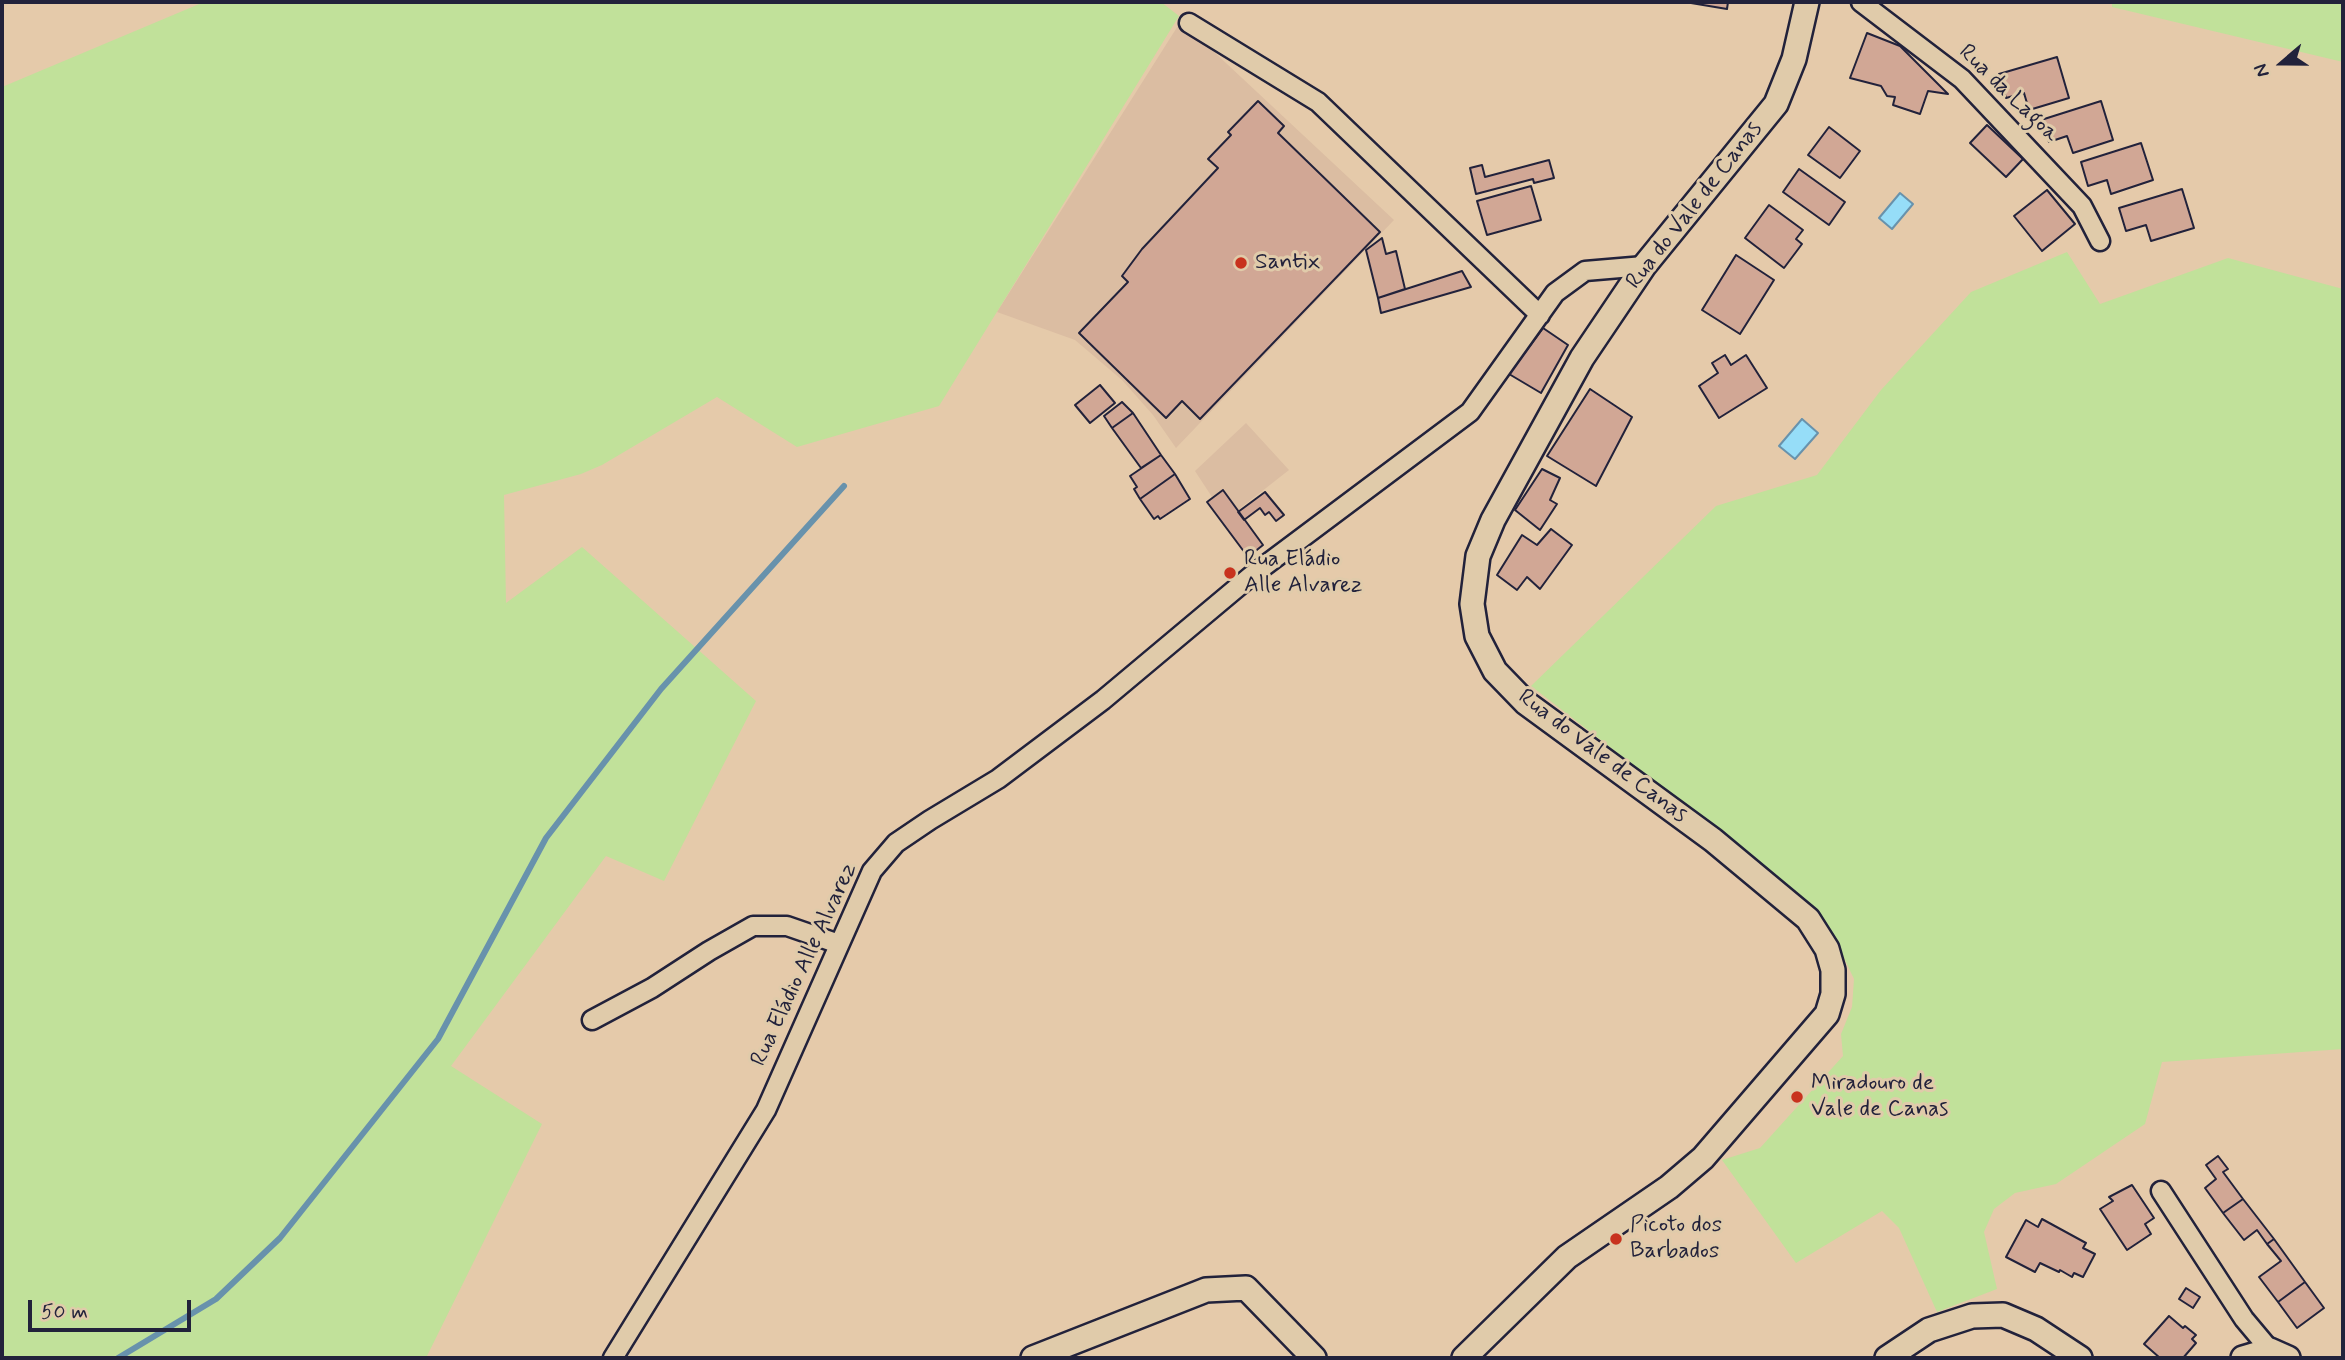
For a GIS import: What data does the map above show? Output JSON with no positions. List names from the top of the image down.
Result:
{
  "streets": {
    "street": ["Rua da Lagoa", "Rua do Vale de Canas", "Rua Eládio Alle Alvarez"]
  },
  "crossings": [
    ["Rua do Vale de Canas", "Rua Eládio Alle Alvarez"]
  ],
  "places": [
    "Santix",
    "Rua Eládio Alle Alvarez",
    "Miradouro de Vale de Canas",
    "Picoto dos Barbados"
  ],
  "scale_bar": "50 m",
  "north": "left"
}
